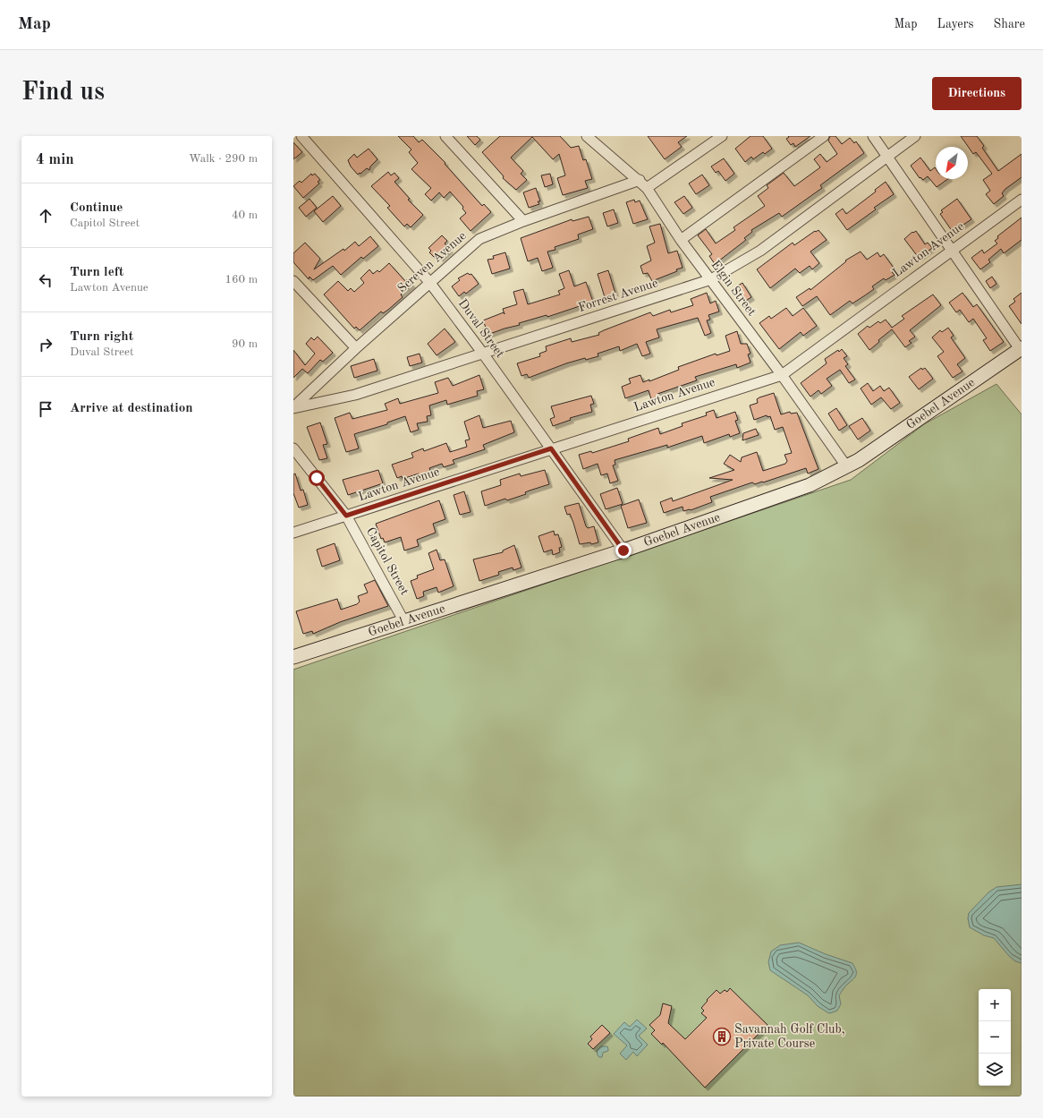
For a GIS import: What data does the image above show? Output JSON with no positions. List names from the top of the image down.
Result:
{
  "streets": {
    "street": [
      "Lawton Avenue",
      "Screven Avenue",
      "Elgin Street",
      "Forrest Avenue",
      "Duval Street",
      "Goebel Avenue",
      "Capitol Street"
    ]
  },
  "crossings": [
    ["Lawton Avenue", "Elgin Street"],
    ["Lawton Avenue", "Duval Street"],
    ["Lawton Avenue", "Capitol Street"],
    ["Screven Avenue", "Elgin Street"],
    ["Screven Avenue", "Forrest Avenue"],
    ["Screven Avenue", "Duval Street"],
    ["Elgin Street", "Forrest Avenue"],
    ["Elgin Street", "Goebel Avenue"],
    ["Forrest Avenue", "Duval Street"],
    ["Duval Street", "Goebel Avenue"],
    ["Goebel Avenue", "Capitol Street"]
  ],
  "places": {
    "building": ["Savannah Golf Club, Private Course"]
  },
  "north": "bottom left",
  "page": {
    "header": "Map",
    "nav": ["Map", "Layers", "Share"],
    "buttons": "Directions",
    "title": "Find us",
    "heading": ["4 min", "Walk · 290 m"],
    "list": [
      ["Continue", "Capitol Street", "40 m"],
      ["Turn left", "Lawton Avenue", "160 m"],
      ["Turn right", "Duval Street", "90 m"],
      "Arrive at destination"
    ],
    "map_buttons": ["+", "−"]
  }
}
